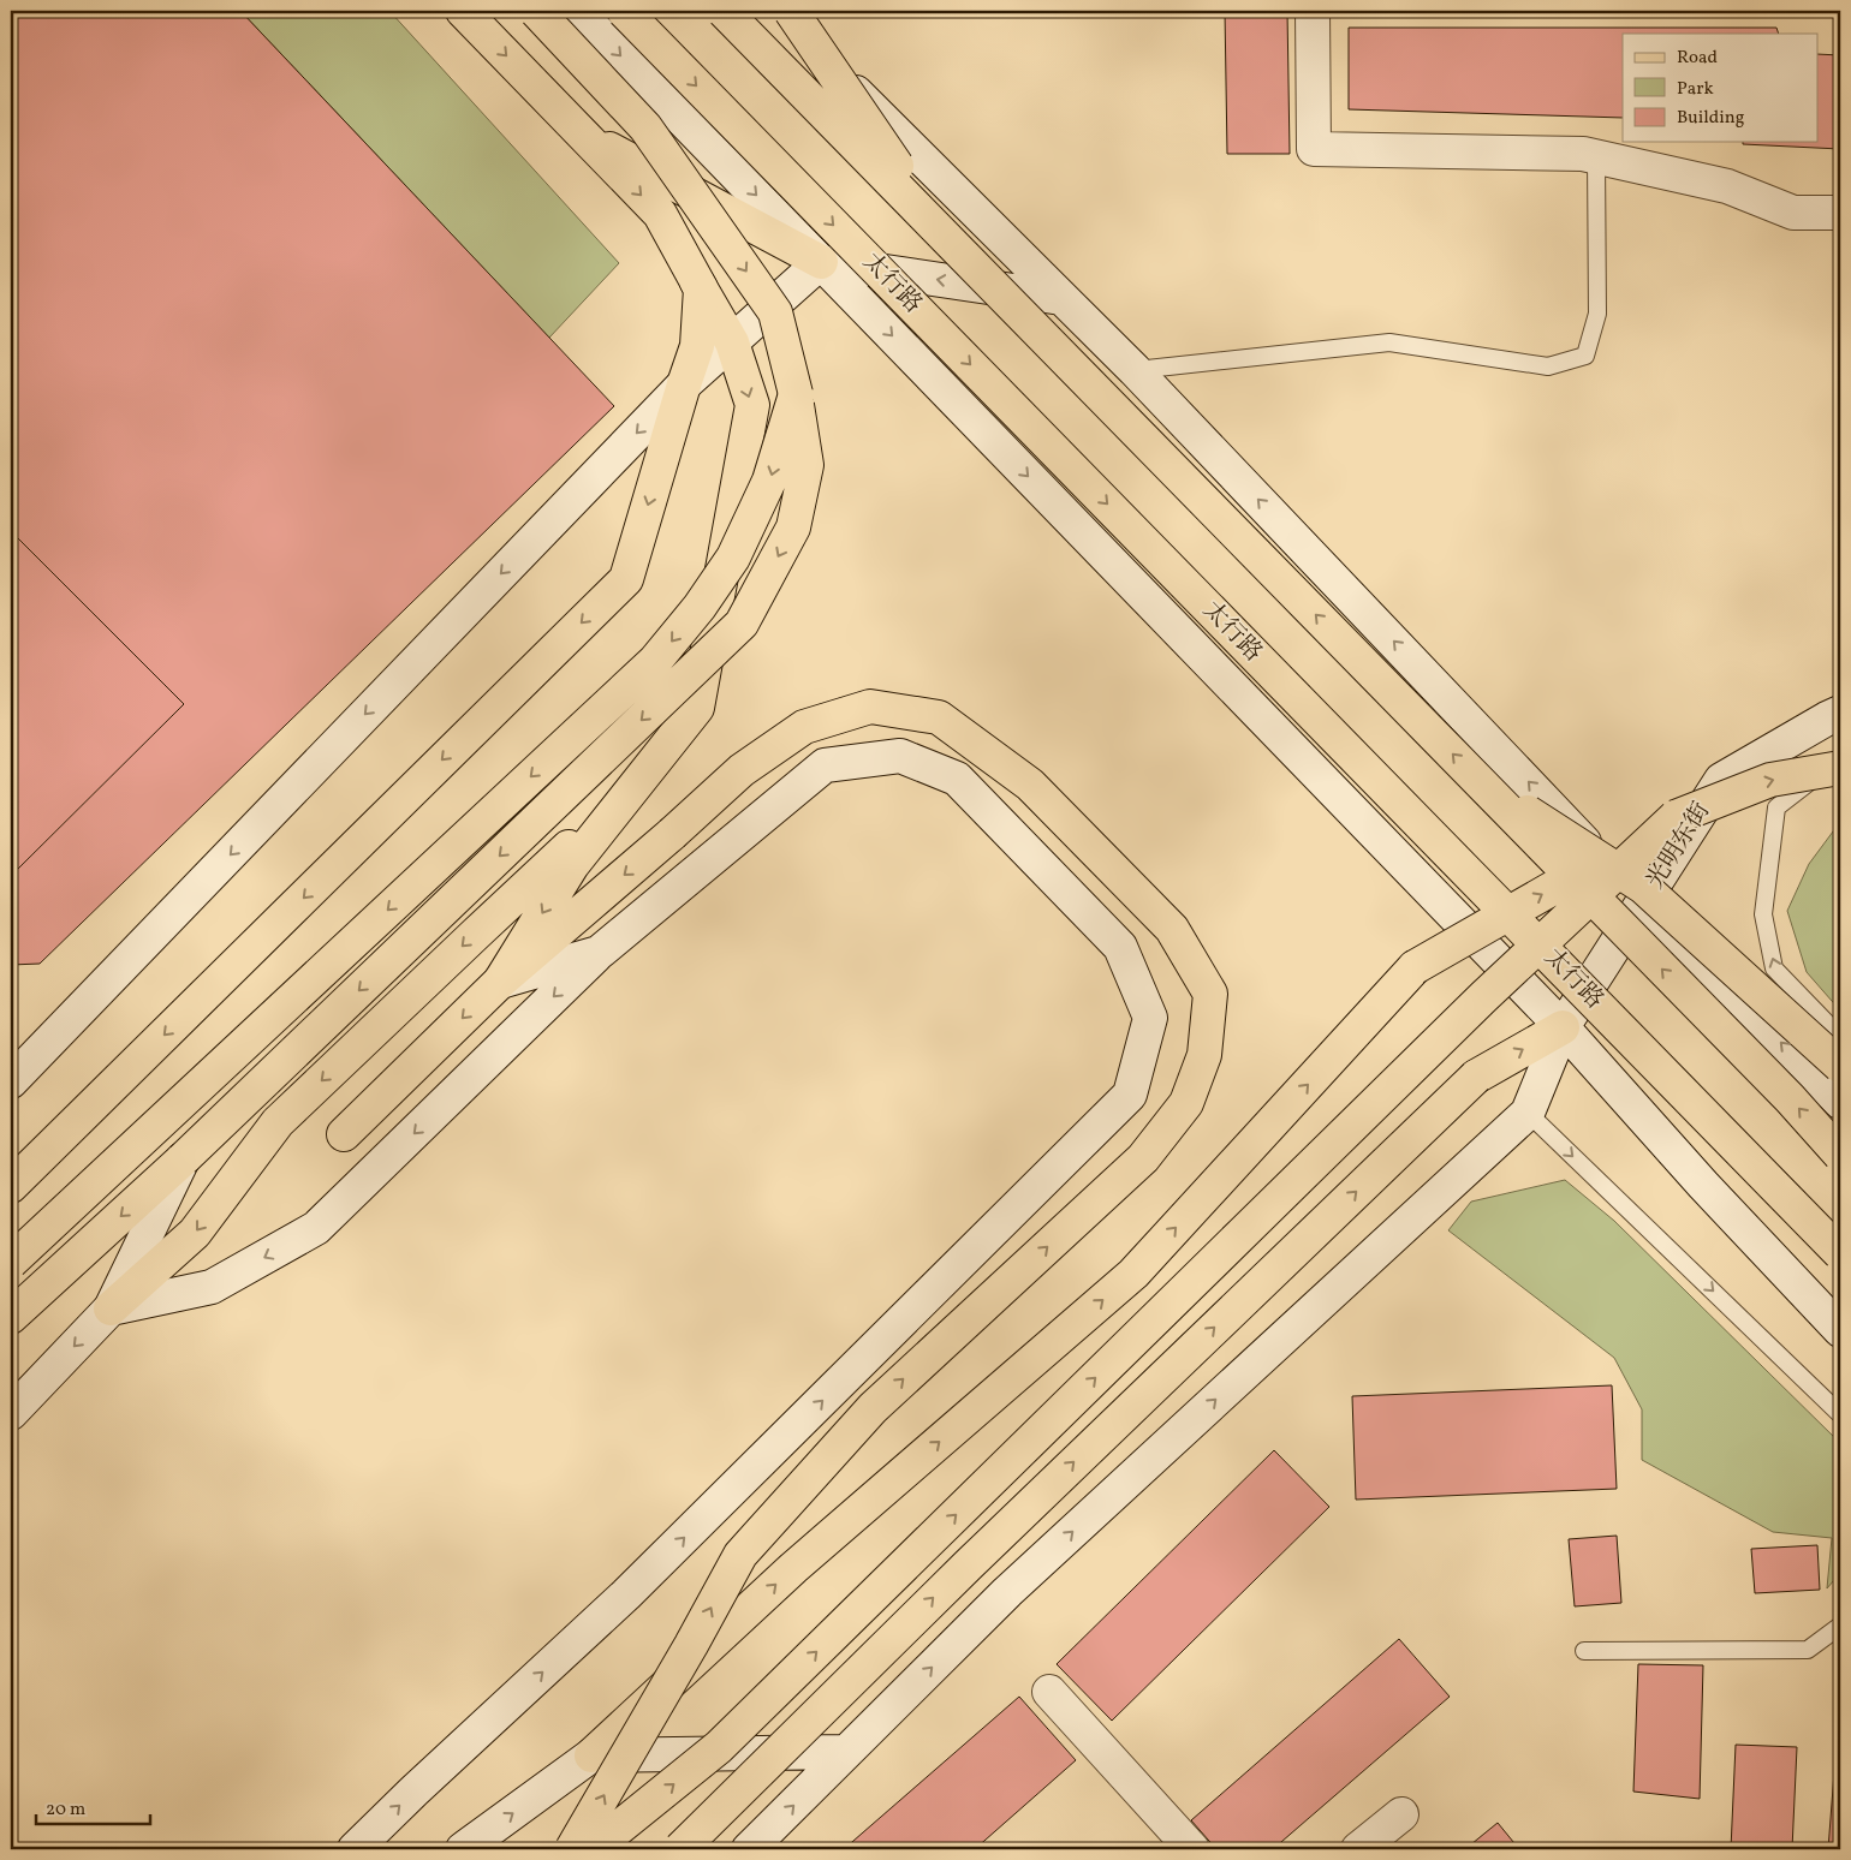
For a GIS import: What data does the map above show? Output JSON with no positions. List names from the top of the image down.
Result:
{
  "streets": {
    "main road": ["太行路", "光明东街"]
  },
  "legend": ["Road", "Park", "Building"],
  "scale_bar": "20 m"
}
